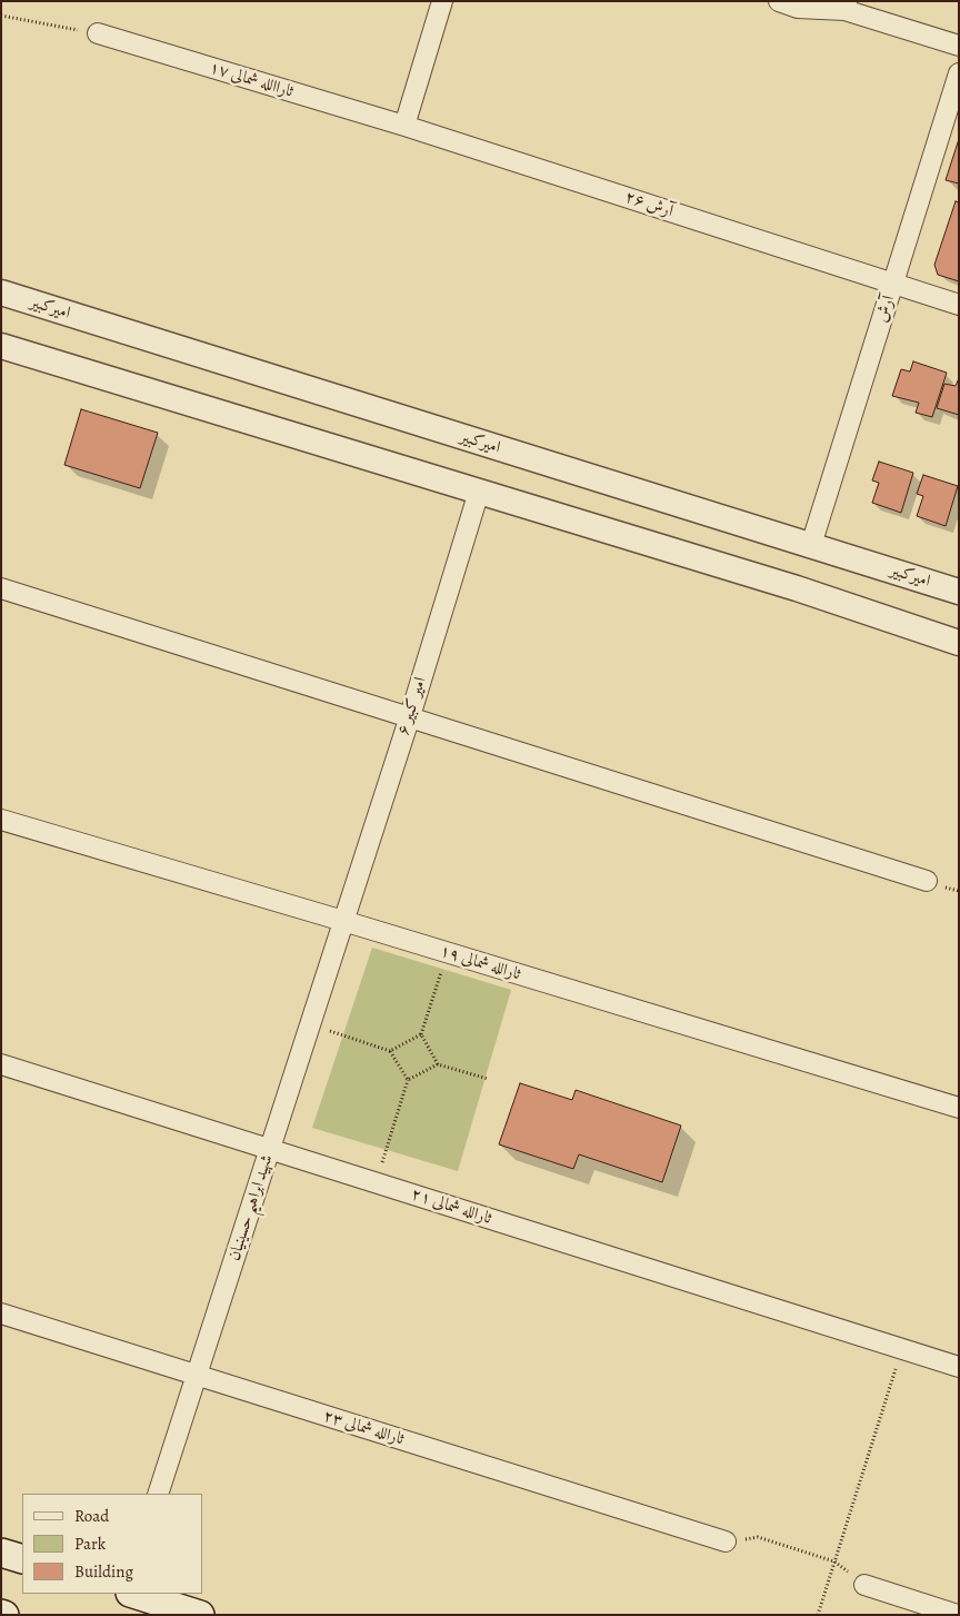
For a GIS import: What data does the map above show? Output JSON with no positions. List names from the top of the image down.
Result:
{
  "streets": {
    "street": [
      "ثاراالله شمالی ۱۷",
      "آرش ۲۶",
      "امیرکبیر",
      "آرش",
      "امیر کبیر ۶",
      "ثارالله شمالی ۱۹",
      "ثارالله شمالی ۲۱",
      "شهید ابراهیم حسینیان",
      "ثارالله شمالی ۲۳"
    ]
  },
  "crossings": [
    ["ثاراالله شمالی ۱۷", "آرش ۲۶"],
    ["آرش ۲۶", "آرش"],
    ["امیرکبیر", "آرش"],
    ["امیر کبیر ۶", "ثارالله شمالی ۱۹"],
    ["امیر کبیر ۶", "شهید ابراهیم حسینیان"],
    ["ثارالله شمالی ۱۹", "شهید ابراهیم حسینیان"],
    ["ثارالله شمالی ۲۱", "شهید ابراهیم حسینیان"],
    ["شهید ابراهیم حسینیان", "ثارالله شمالی ۲۳"]
  ],
  "legend": ["Road", "Park", "Building"]
}
